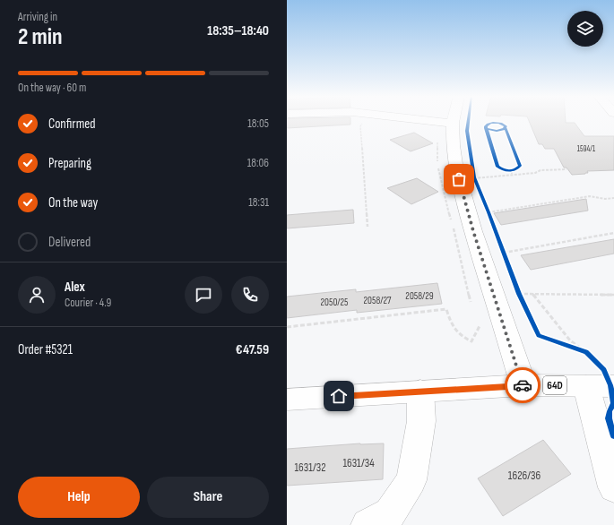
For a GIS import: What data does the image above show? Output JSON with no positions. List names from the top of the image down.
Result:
{
  "streets": {
    "street": ["64D"]
  },
  "house_numbers": [
    "1594/1",
    "2058/29",
    "2058/27",
    "2050/25",
    "1631/34",
    "1631/32",
    "1626/36"
  ],
  "page": {
    "heading": ["2 min", "Arriving in", "18:35–18:40"],
    "panel": [
      "Alex",
      "Courier · 4.9",
      "Order #5321",
      "€47.59"
    ],
    "bar": "On the way · 60 m",
    "list": [
      ["Confirmed", "18:05"],
      ["Preparing", "18:06"],
      ["On the way", "18:31"],
      "Delivered"
    ],
    "buttons": ["Help", "Share"]
  }
}
